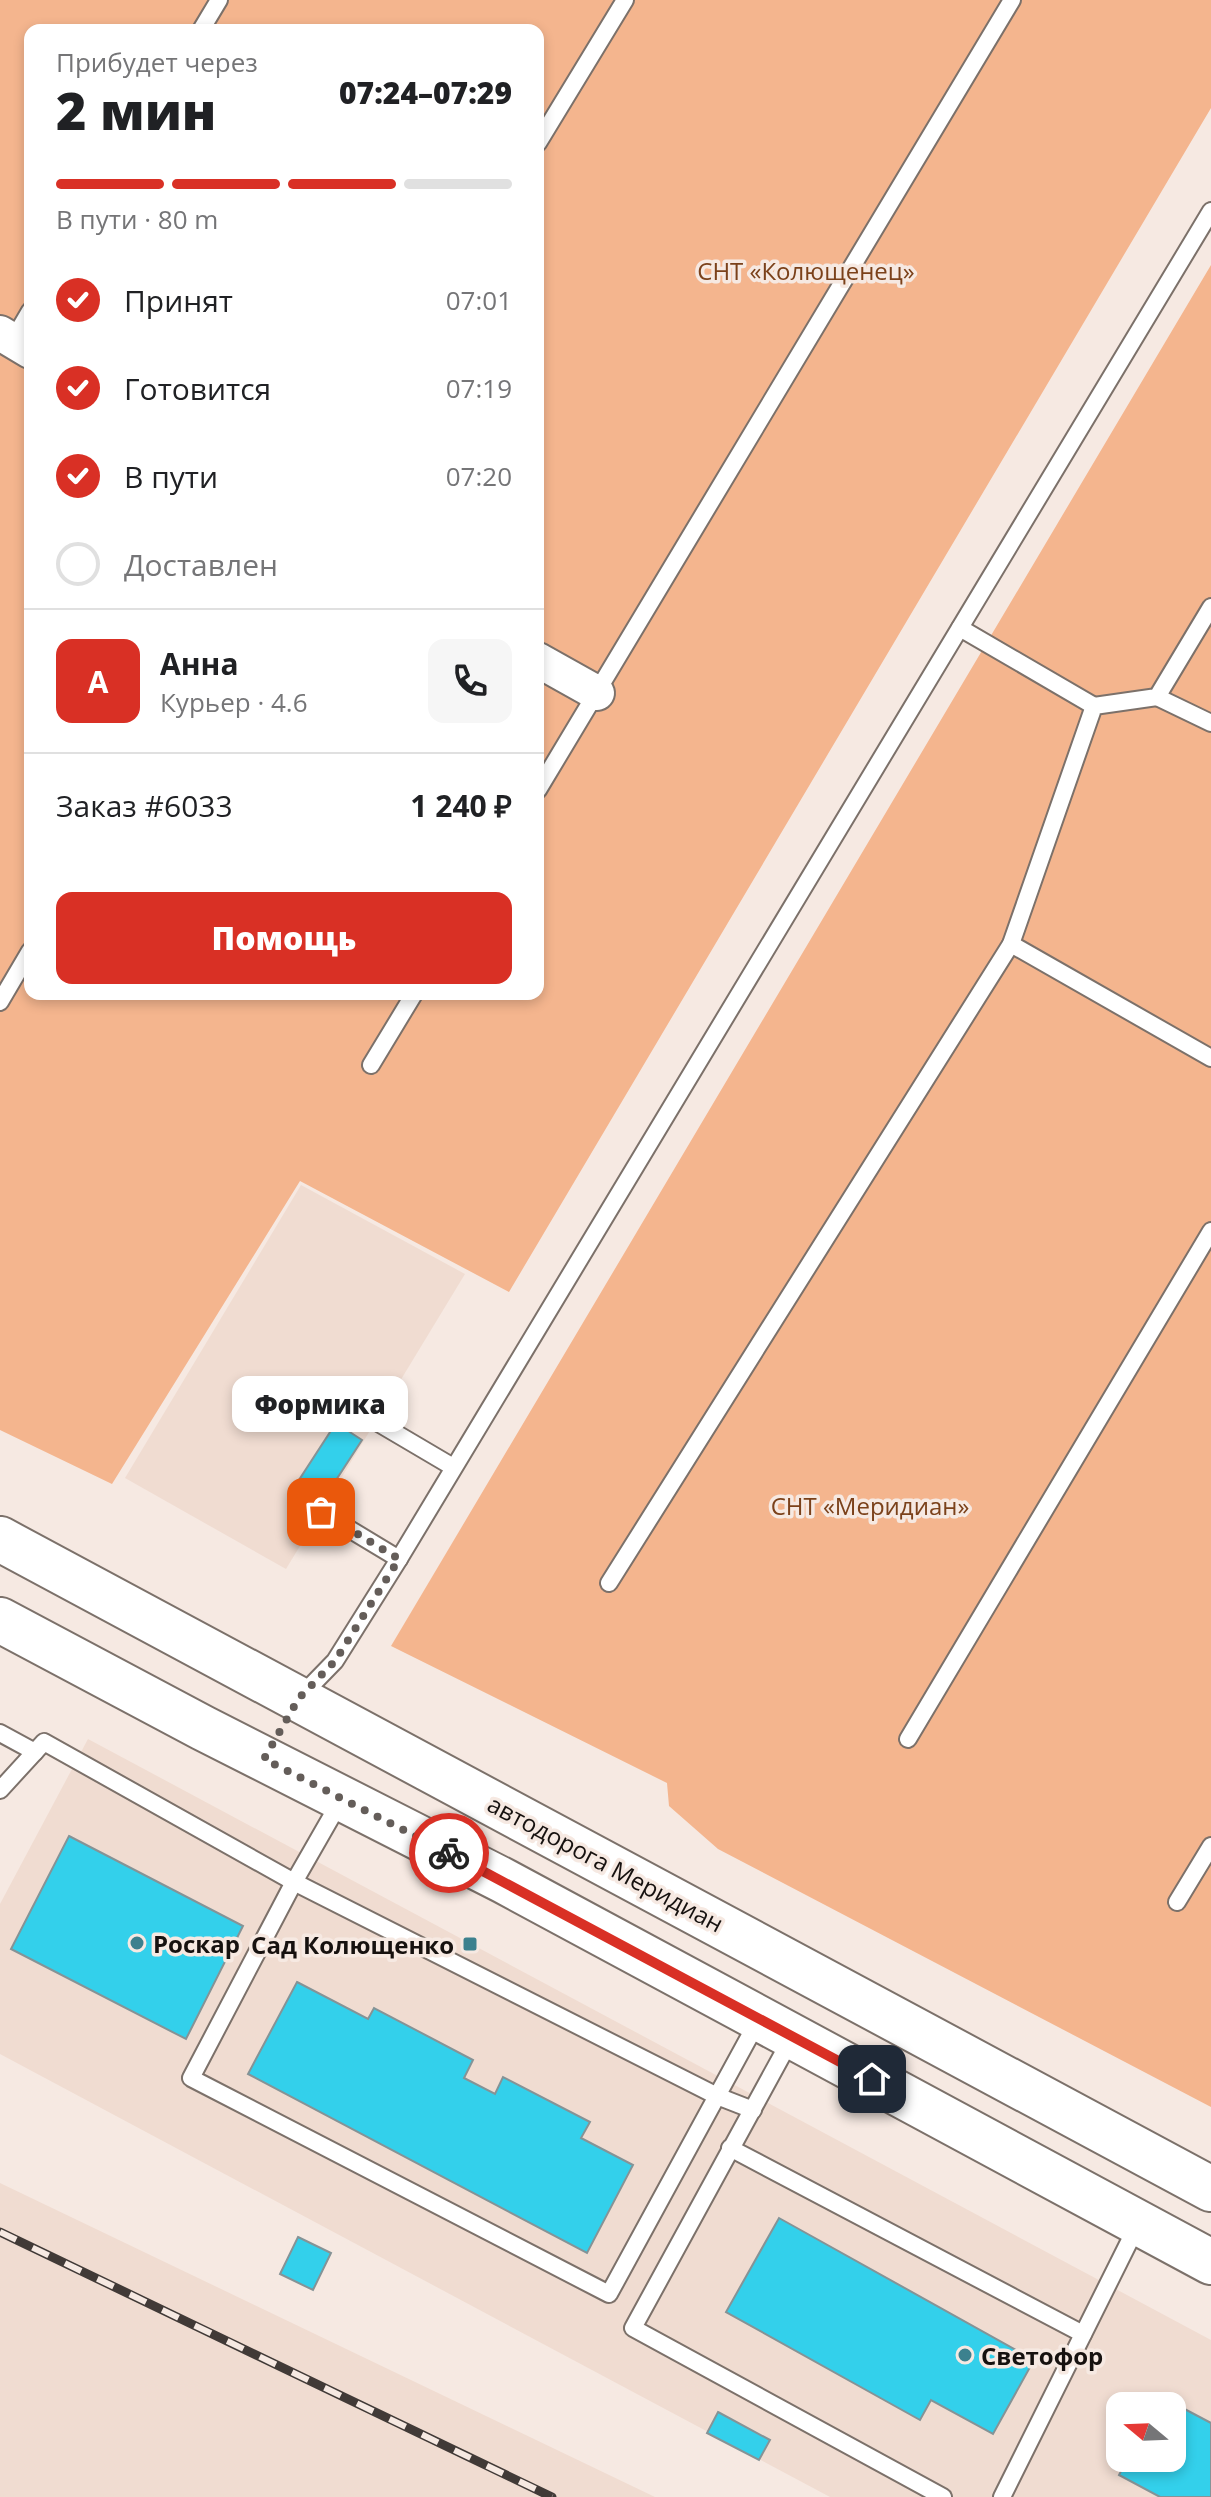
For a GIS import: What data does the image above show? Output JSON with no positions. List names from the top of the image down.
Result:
{
  "streets": {
    "main road": ["автодорога Меридиан"]
  },
  "parks": ["СНТ «Колющенец»", "СНТ «Меридиан»"],
  "places": {
    "other": ["Формика", "Роскар", "Светофор"],
    "transit": ["Сад Колющенко"]
  },
  "north": "left",
  "page": {
    "heading": ["2 мин", "Прибудет через", "07:24–07:29"],
    "panel": [
      "Анна",
      "Курьер · 4.6",
      "Заказ #6033",
      "1 240 ₽"
    ],
    "bar": "В пути · 80 m",
    "list": [
      ["Принят", "07:01"],
      ["Готовится", "07:19"],
      ["В пути", "07:20"],
      "Доставлен"
    ],
    "round": "А",
    "buttons": "Помощь",
    "bubble": "Формика"
  }
}
